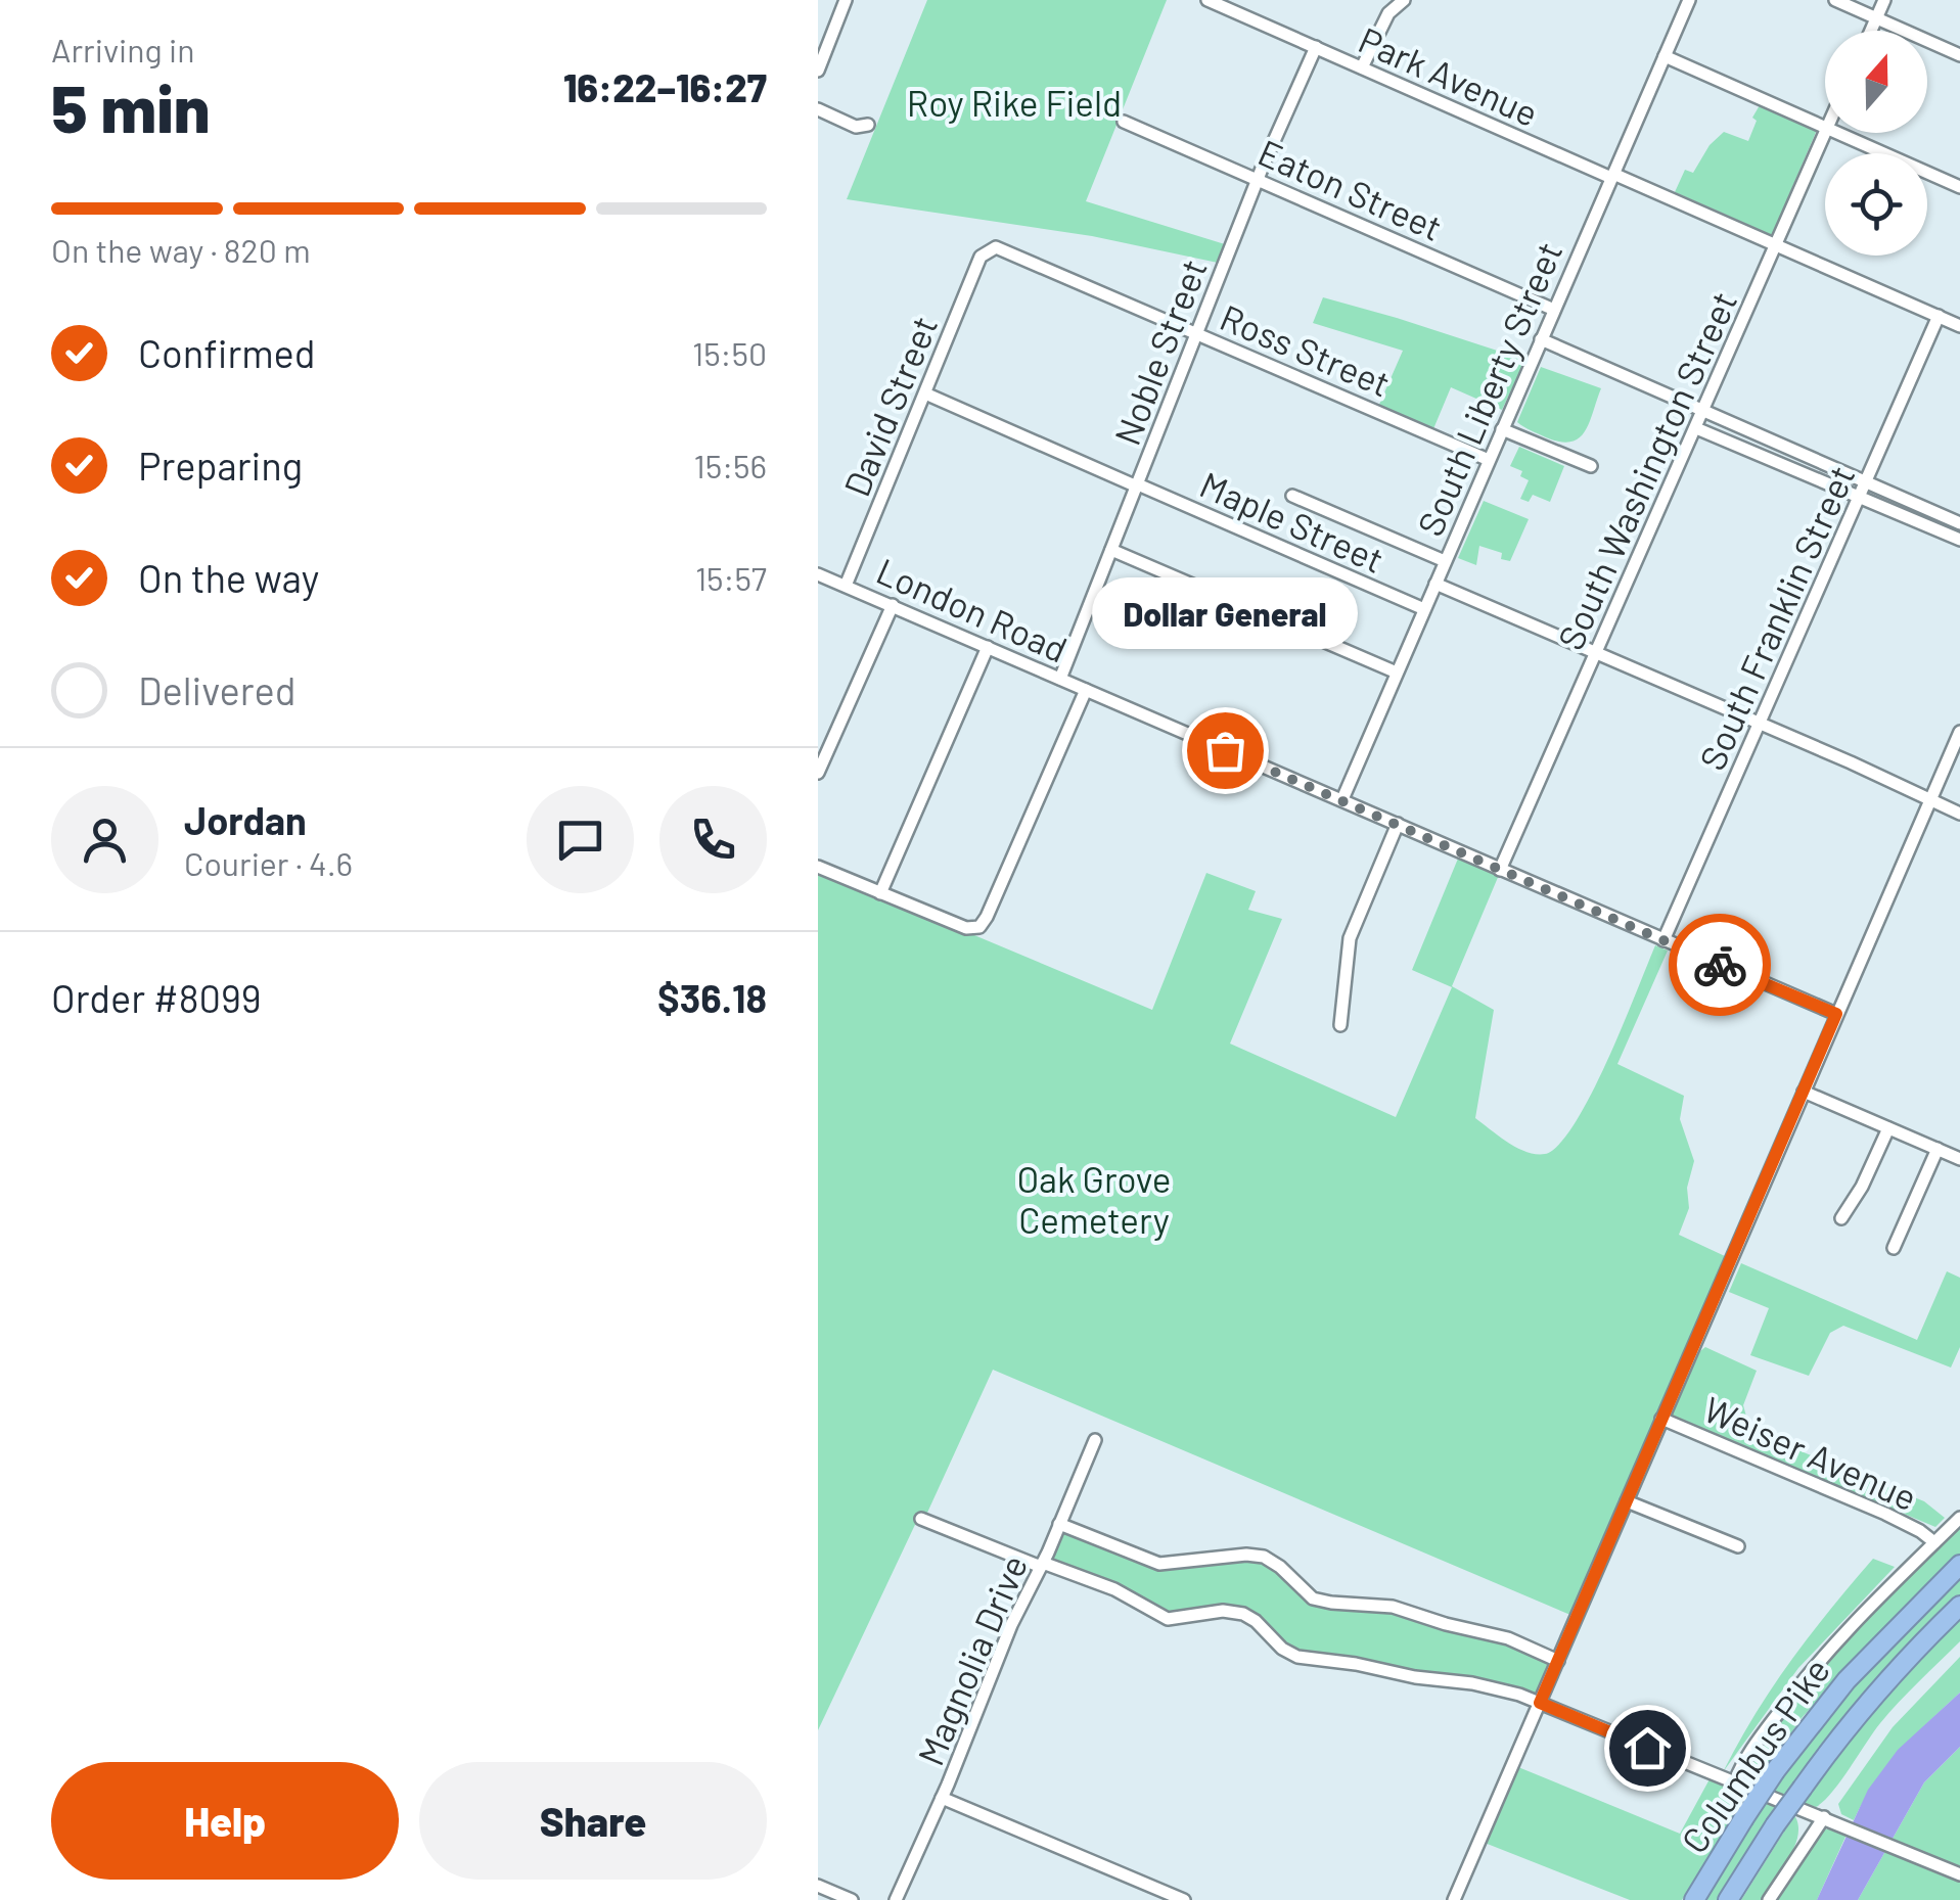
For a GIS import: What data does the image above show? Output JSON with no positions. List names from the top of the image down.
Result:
{
  "streets": {
    "highway": ["Columbus Pike"],
    "street": [
      "Park Avenue",
      "Eaton Street",
      "Ross Street",
      "Noble Street",
      "South Liberty Street",
      "David Street",
      "South Washington Street",
      "Maple Street",
      "London Road",
      "South Franklin Street",
      "Weiser Avenue",
      "Magnolia Drive"
    ]
  },
  "crossings": [
    ["Park Avenue", "Noble Street"],
    ["Park Avenue", "South Liberty Street"],
    ["Park Avenue", "South Washington Street"],
    ["Park Avenue", "South Franklin Street"],
    ["Eaton Street", "Noble Street"],
    ["Eaton Street", "South Liberty Street"],
    ["Ross Street", "Noble Street"],
    ["Ross Street", "South Liberty Street"],
    ["Ross Street", "David Street"],
    ["Noble Street", "Maple Street"],
    ["Noble Street", "London Road"],
    ["South Liberty Street", "Maple Street"],
    ["South Liberty Street", "London Road"],
    ["David Street", "Maple Street"],
    ["David Street", "London Road"],
    ["South Washington Street", "London Road"],
    ["London Road", "South Franklin Street"]
  ],
  "parks": ["Roy Rike Field", "Oak Grove Cemetery"],
  "places": ["Dollar General"],
  "north": "top",
  "page": {
    "heading": ["5 min", "Arriving in", "16:22–16:27"],
    "panel": [
      "Jordan",
      "Courier · 4.6",
      "Order #8099",
      "$36.18"
    ],
    "bar": "On the way · 820 m",
    "list": [
      ["Confirmed", "15:50"],
      ["Preparing", "15:56"],
      ["On the way", "15:57"],
      "Delivered"
    ],
    "bubble": "Dollar General",
    "buttons": ["Help", "Share"]
  }
}
